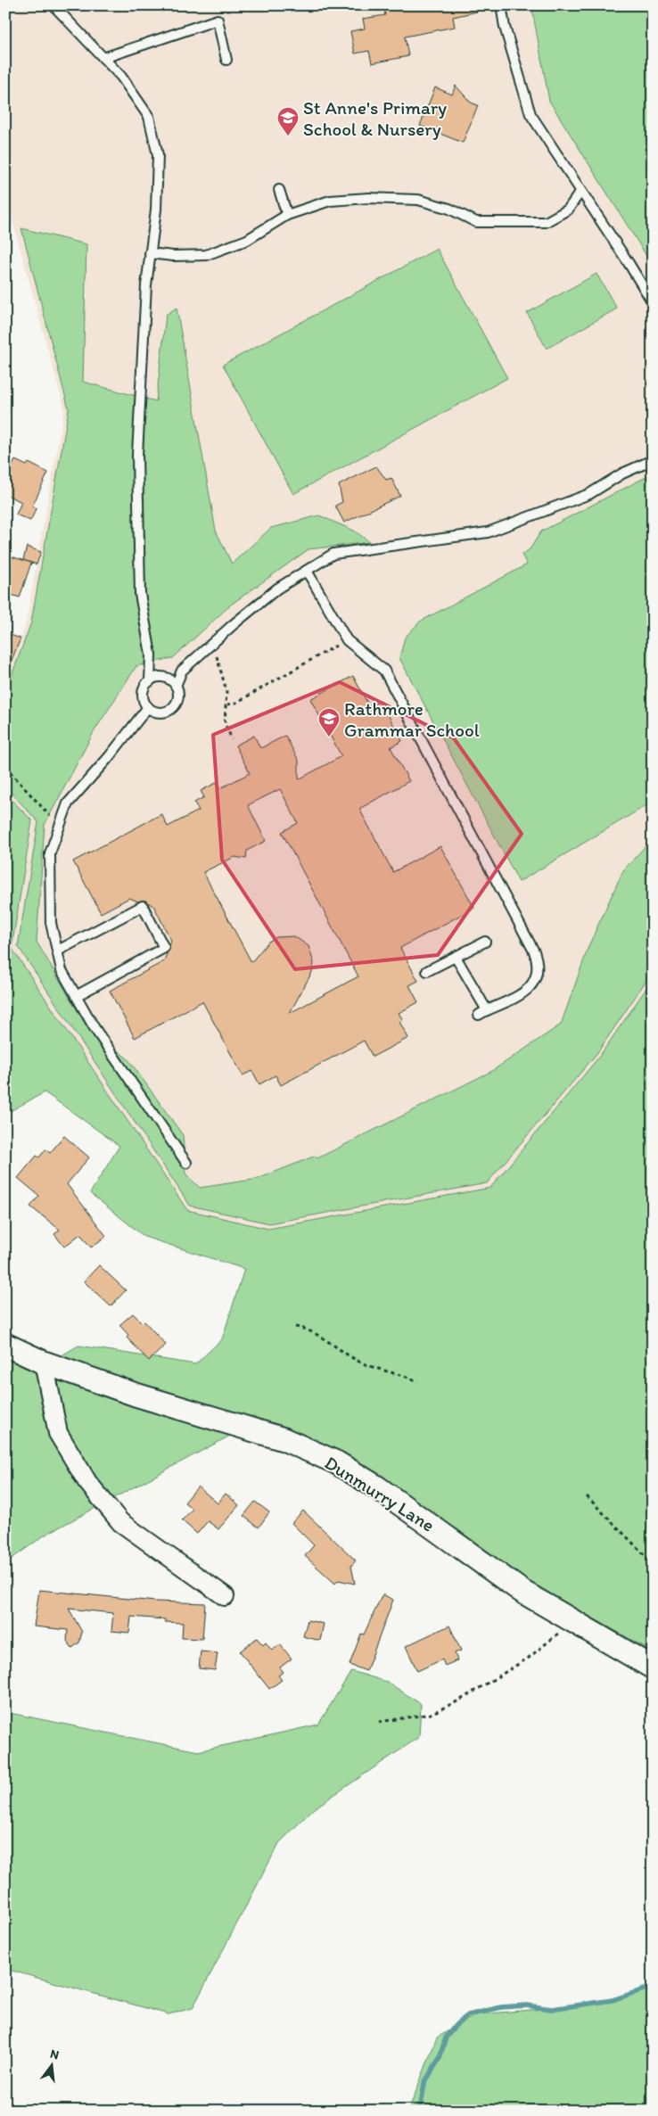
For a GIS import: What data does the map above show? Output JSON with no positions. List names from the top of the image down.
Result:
{
  "streets": {
    "street": ["Dunmurry Lane"]
  },
  "places": {
    "school or university": ["St Anne's Primary School & Nursery", "Rathmore Grammar School"]
  },
  "north": "top"
}
